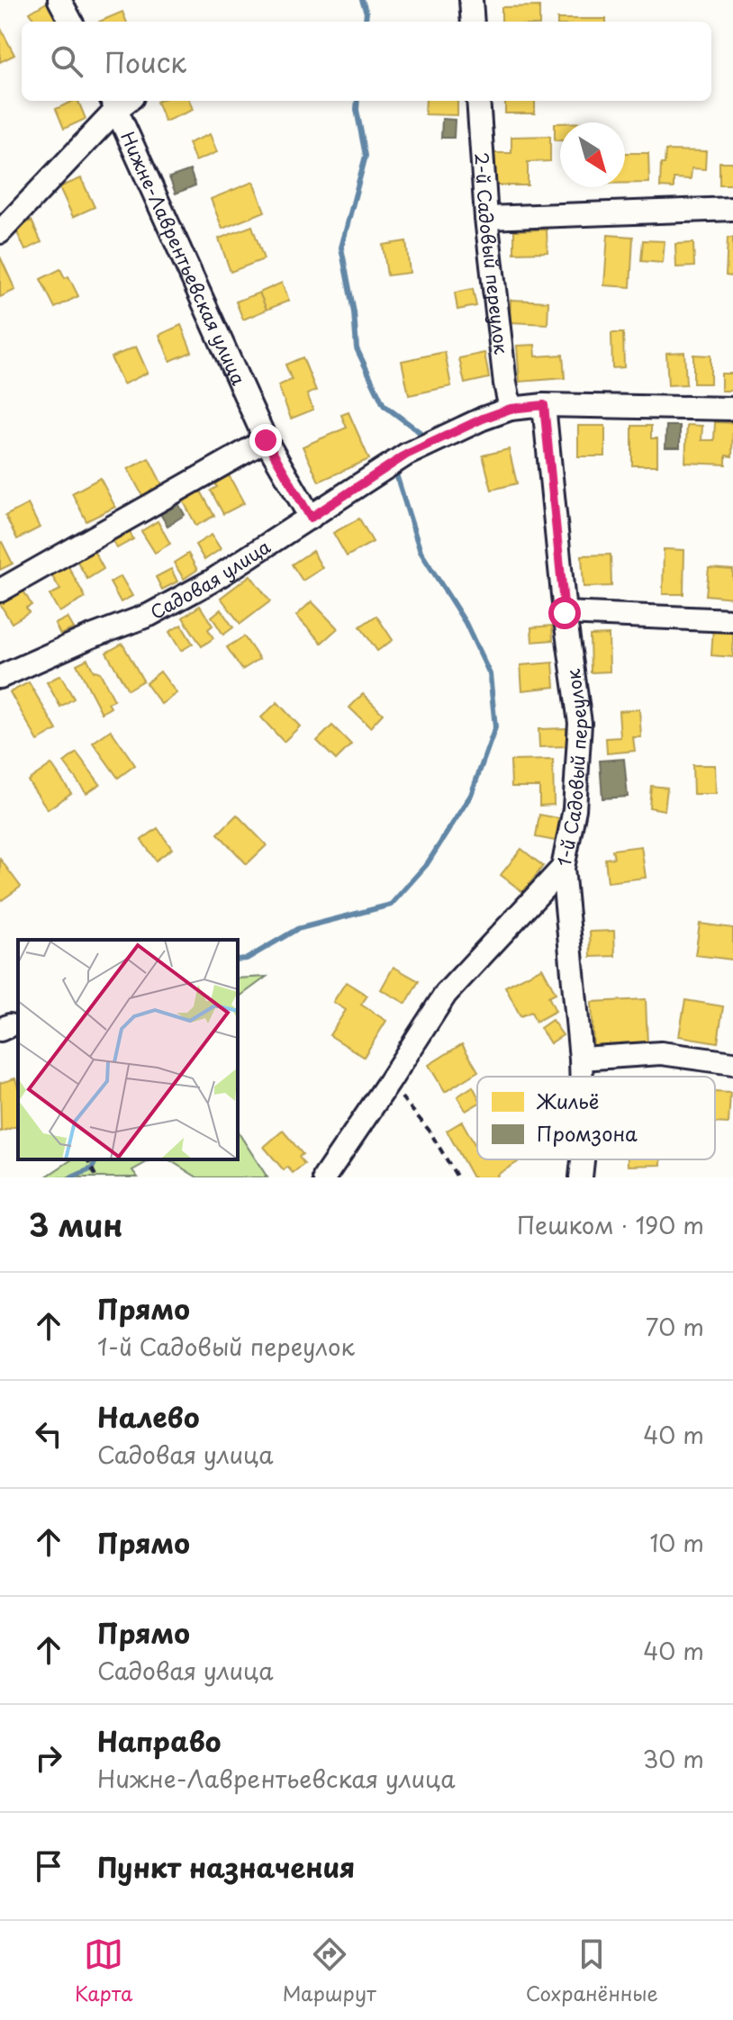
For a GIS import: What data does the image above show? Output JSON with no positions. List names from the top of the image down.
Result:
{
  "streets": {
    "street": [
      "2-й Садовый переулок",
      "Нижне-Лаврентьевская улица",
      "Садовая улица",
      "1-й Садовый переулок"
    ]
  },
  "crossings": [
    ["2-й Садовый переулок", "Садовая улица"],
    ["Нижне-Лаврентьевская улица", "Садовая улица"]
  ],
  "legend": ["Жильё", "Промзона"],
  "north": "bottom right",
  "page": {
    "search": "Поиск",
    "heading": ["3 мин", "Пешком · 190 m"],
    "list": [
      ["Прямо", "1-й Садовый переулок", "70 m"],
      ["Налево", "Садовая улица", "40 m"],
      ["Прямо", "10 m"],
      ["Прямо", "Садовая улица", "40 m"],
      ["Направо", "Нижне-Лаврентьевская улица", "30 m"],
      "Пункт назначения"
    ],
    "nav": ["Карта", "Маршрут", "Сохранённые"]
  }
}
